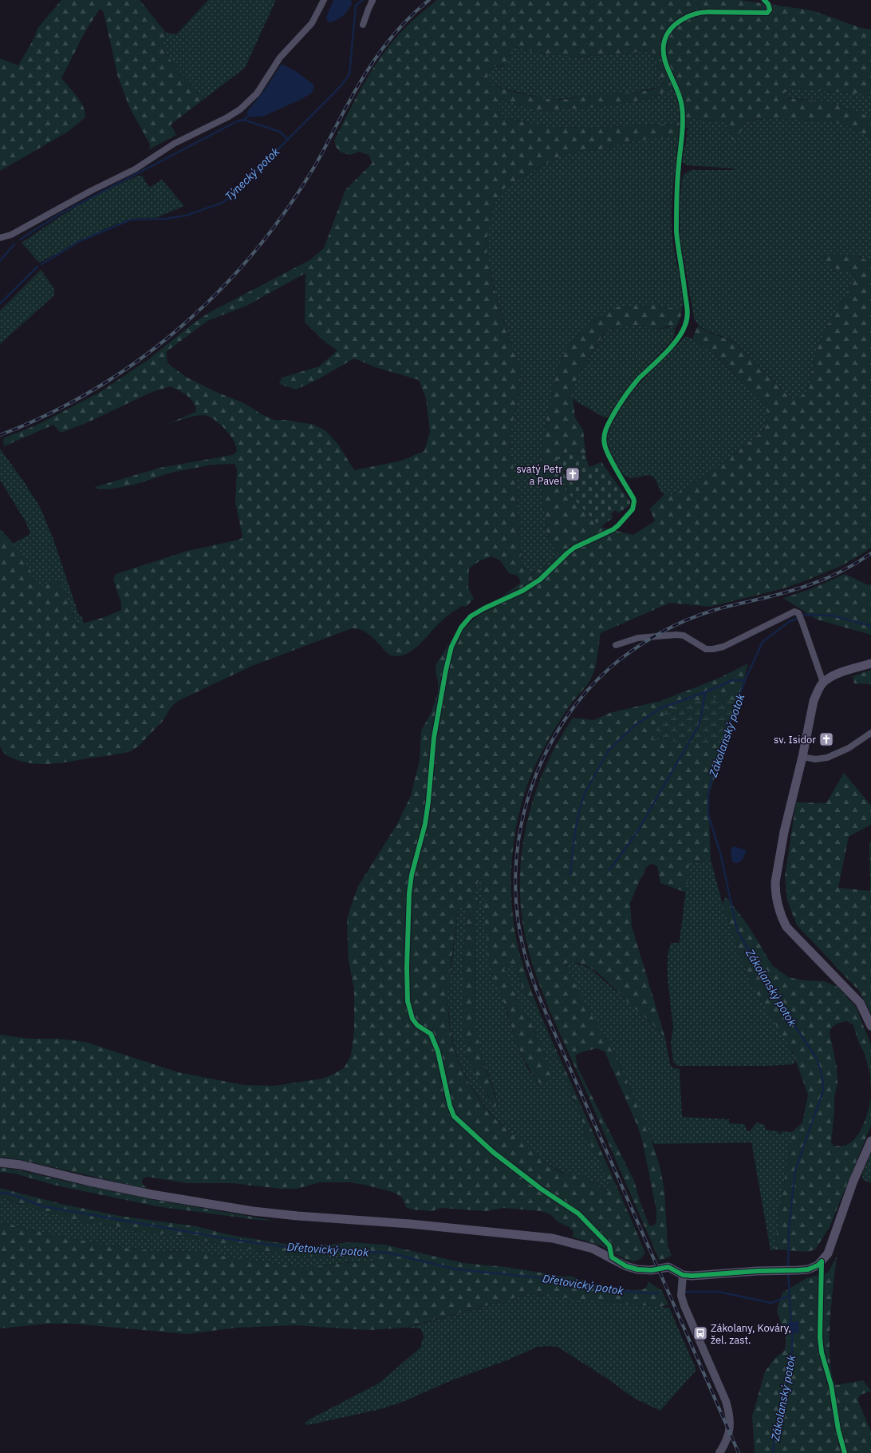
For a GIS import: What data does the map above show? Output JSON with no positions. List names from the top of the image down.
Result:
{
  "water": ["Týnecký potok", "Zákolanský potok", "Dřetovický potok"],
  "places": {
    "church": ["svatý Petr a Pavel", "sv. Isidor"],
    "bus stop": ["Zákolany, Kováry, žel. zast."]
  }
}
